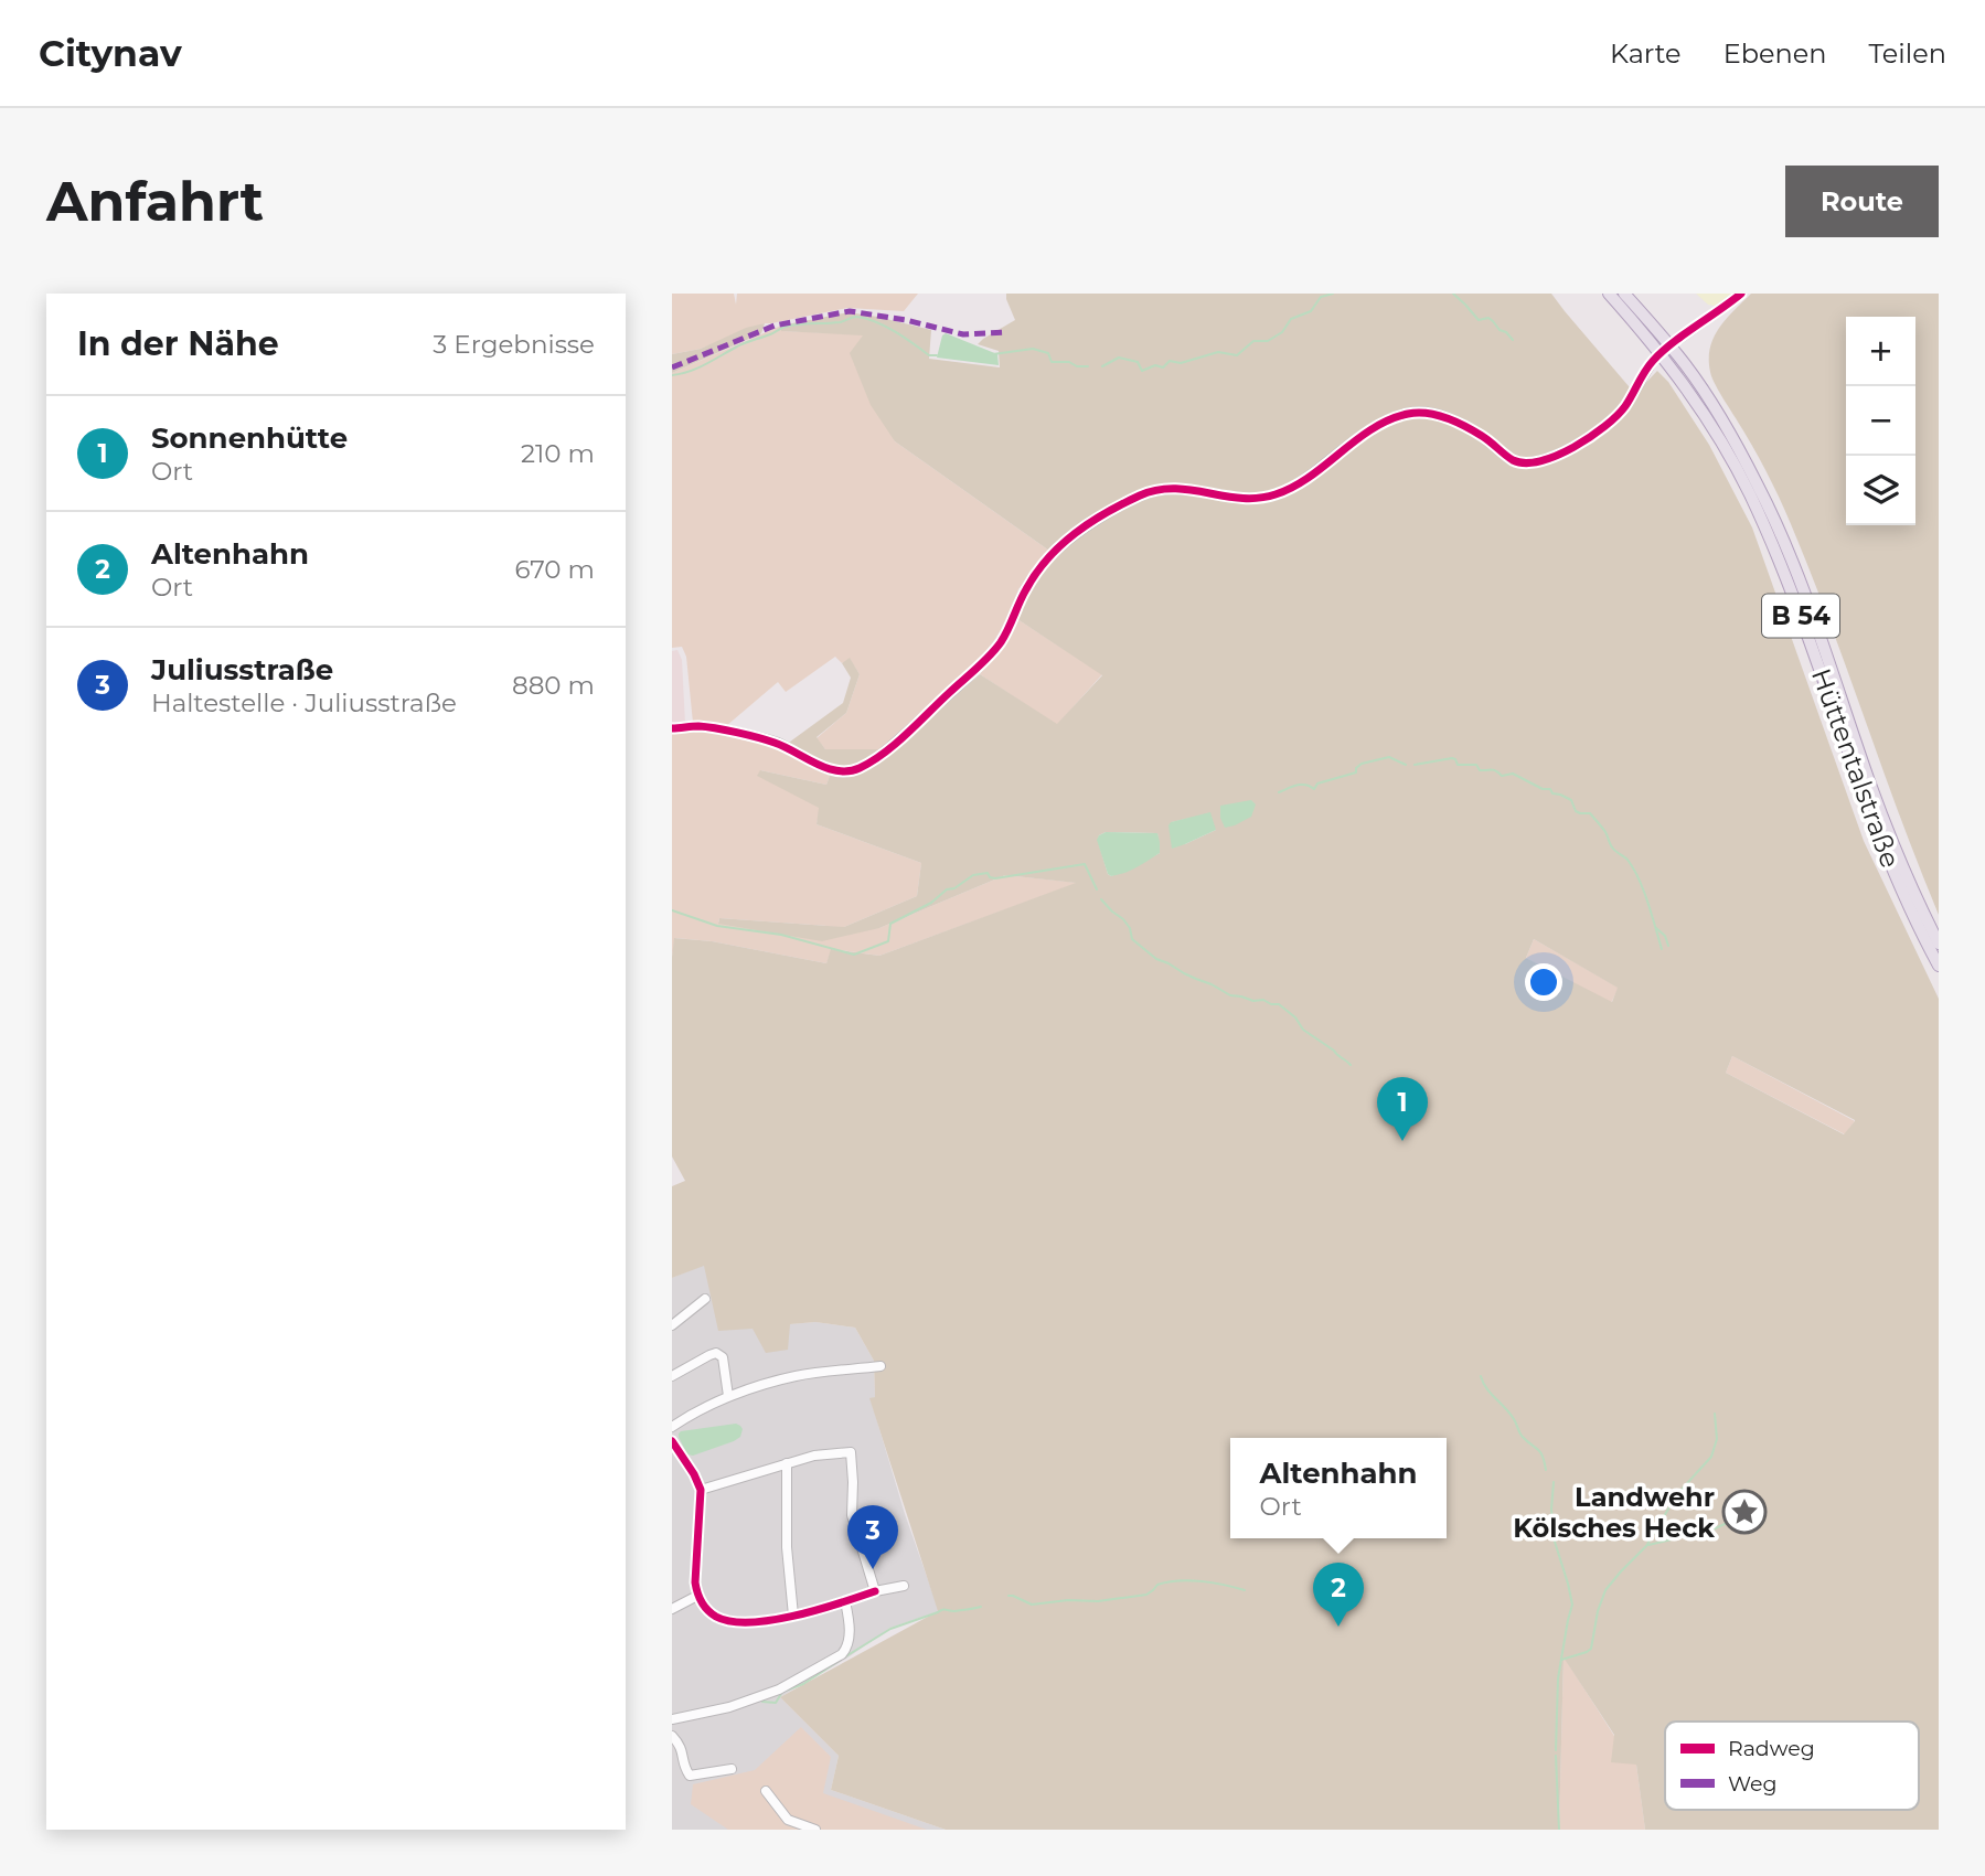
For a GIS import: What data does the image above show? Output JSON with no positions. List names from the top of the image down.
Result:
{
  "streets": {
    "highway": ["B 54", "Hüttentalstraße"]
  },
  "places": {
    "place": ["Landwehr Kölsches Heck"]
  },
  "legend": ["Radweg", "Weg"],
  "page": {
    "header": "Citynav",
    "nav": ["Karte", "Ebenen", "Teilen"],
    "buttons": "Route",
    "title": "Anfahrt",
    "heading": ["In der Nähe", "3 Ergebnisse"],
    "map_buttons": ["+", "−"],
    "list": [
      {
        "mark": "1",
        "name": "Sonnenhütte",
        "note": "Ort",
        "value": "210 m"
      },
      {
        "mark": "2",
        "name": "Altenhahn",
        "note": "Ort",
        "value": "670 m"
      },
      {
        "mark": "3",
        "name": "Juliusstraße",
        "note": "Haltestelle · Juliusstraße",
        "value": "880 m"
      }
    ],
    "pins": ["1", "3", "2"],
    "popup": ["Altenhahn", "Ort"]
  }
}
